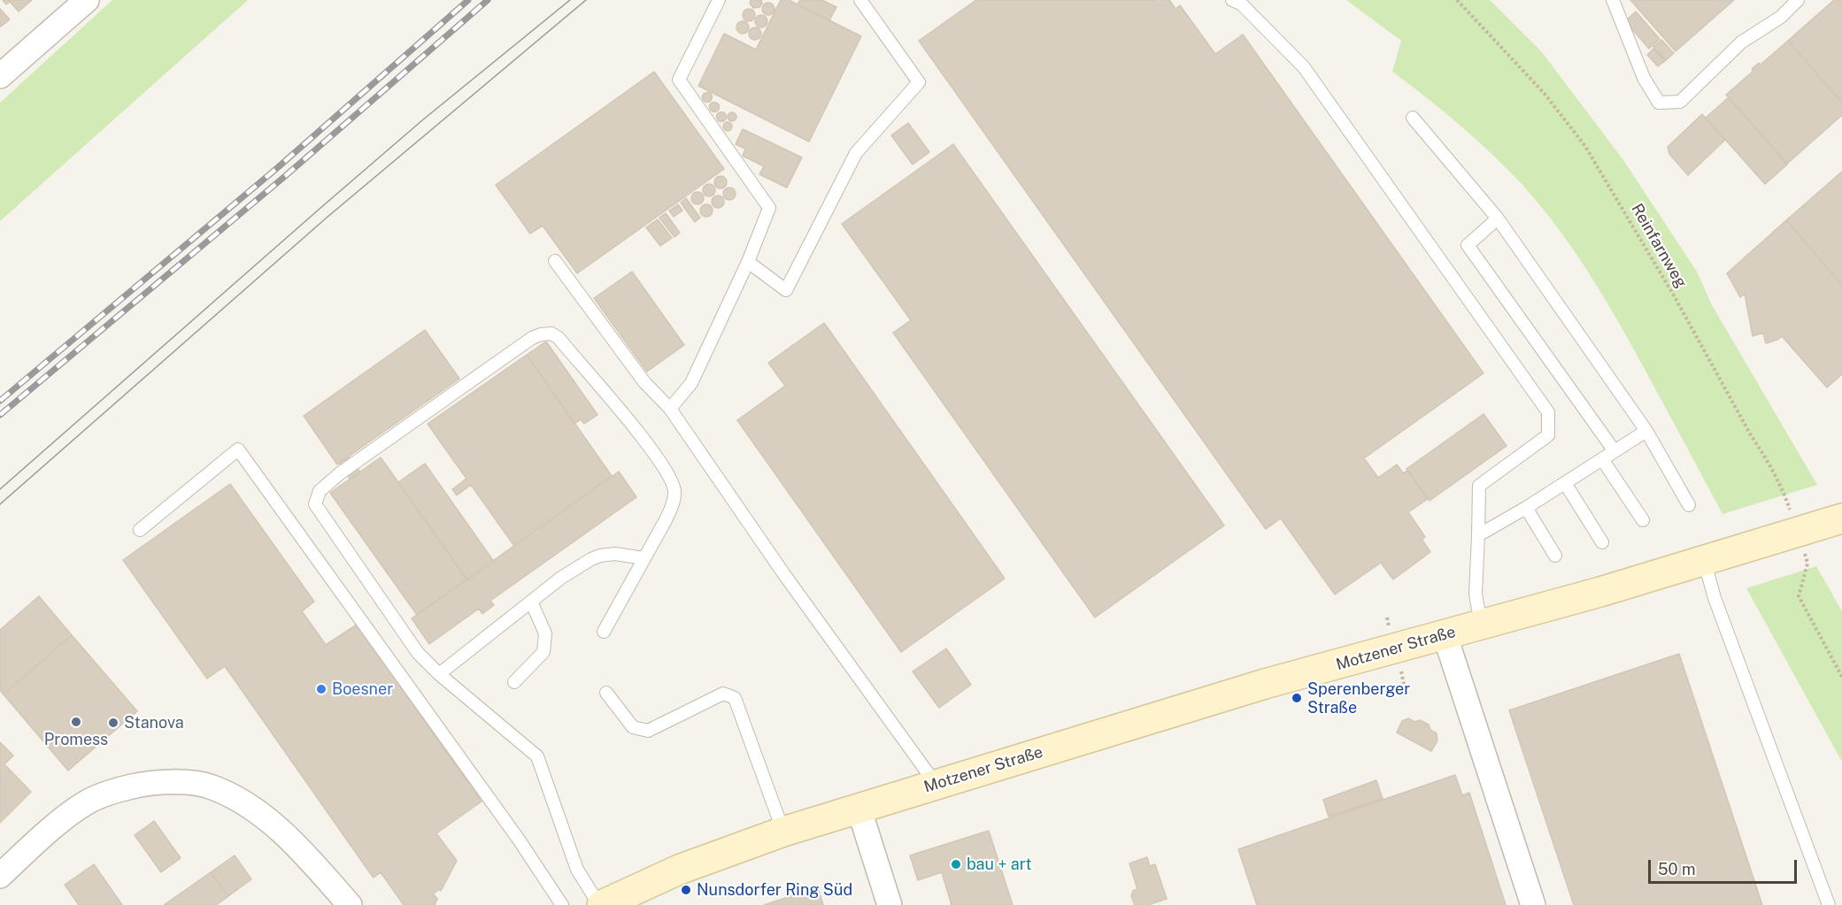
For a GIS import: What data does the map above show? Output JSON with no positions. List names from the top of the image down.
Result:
{
  "streets": {
    "street": ["Motzener Straße"],
    "path": ["Reinfarnweg"]
  },
  "crossings": [
    ["Reinfarnweg", "Motzener Straße"]
  ],
  "places": [
    "Boesner",
    "Sperenberger Straße",
    "Promess",
    "Stanova",
    "bau + art",
    "Nunsdorfer Ring Süd"
  ],
  "scale_bar": "50 m"
}
